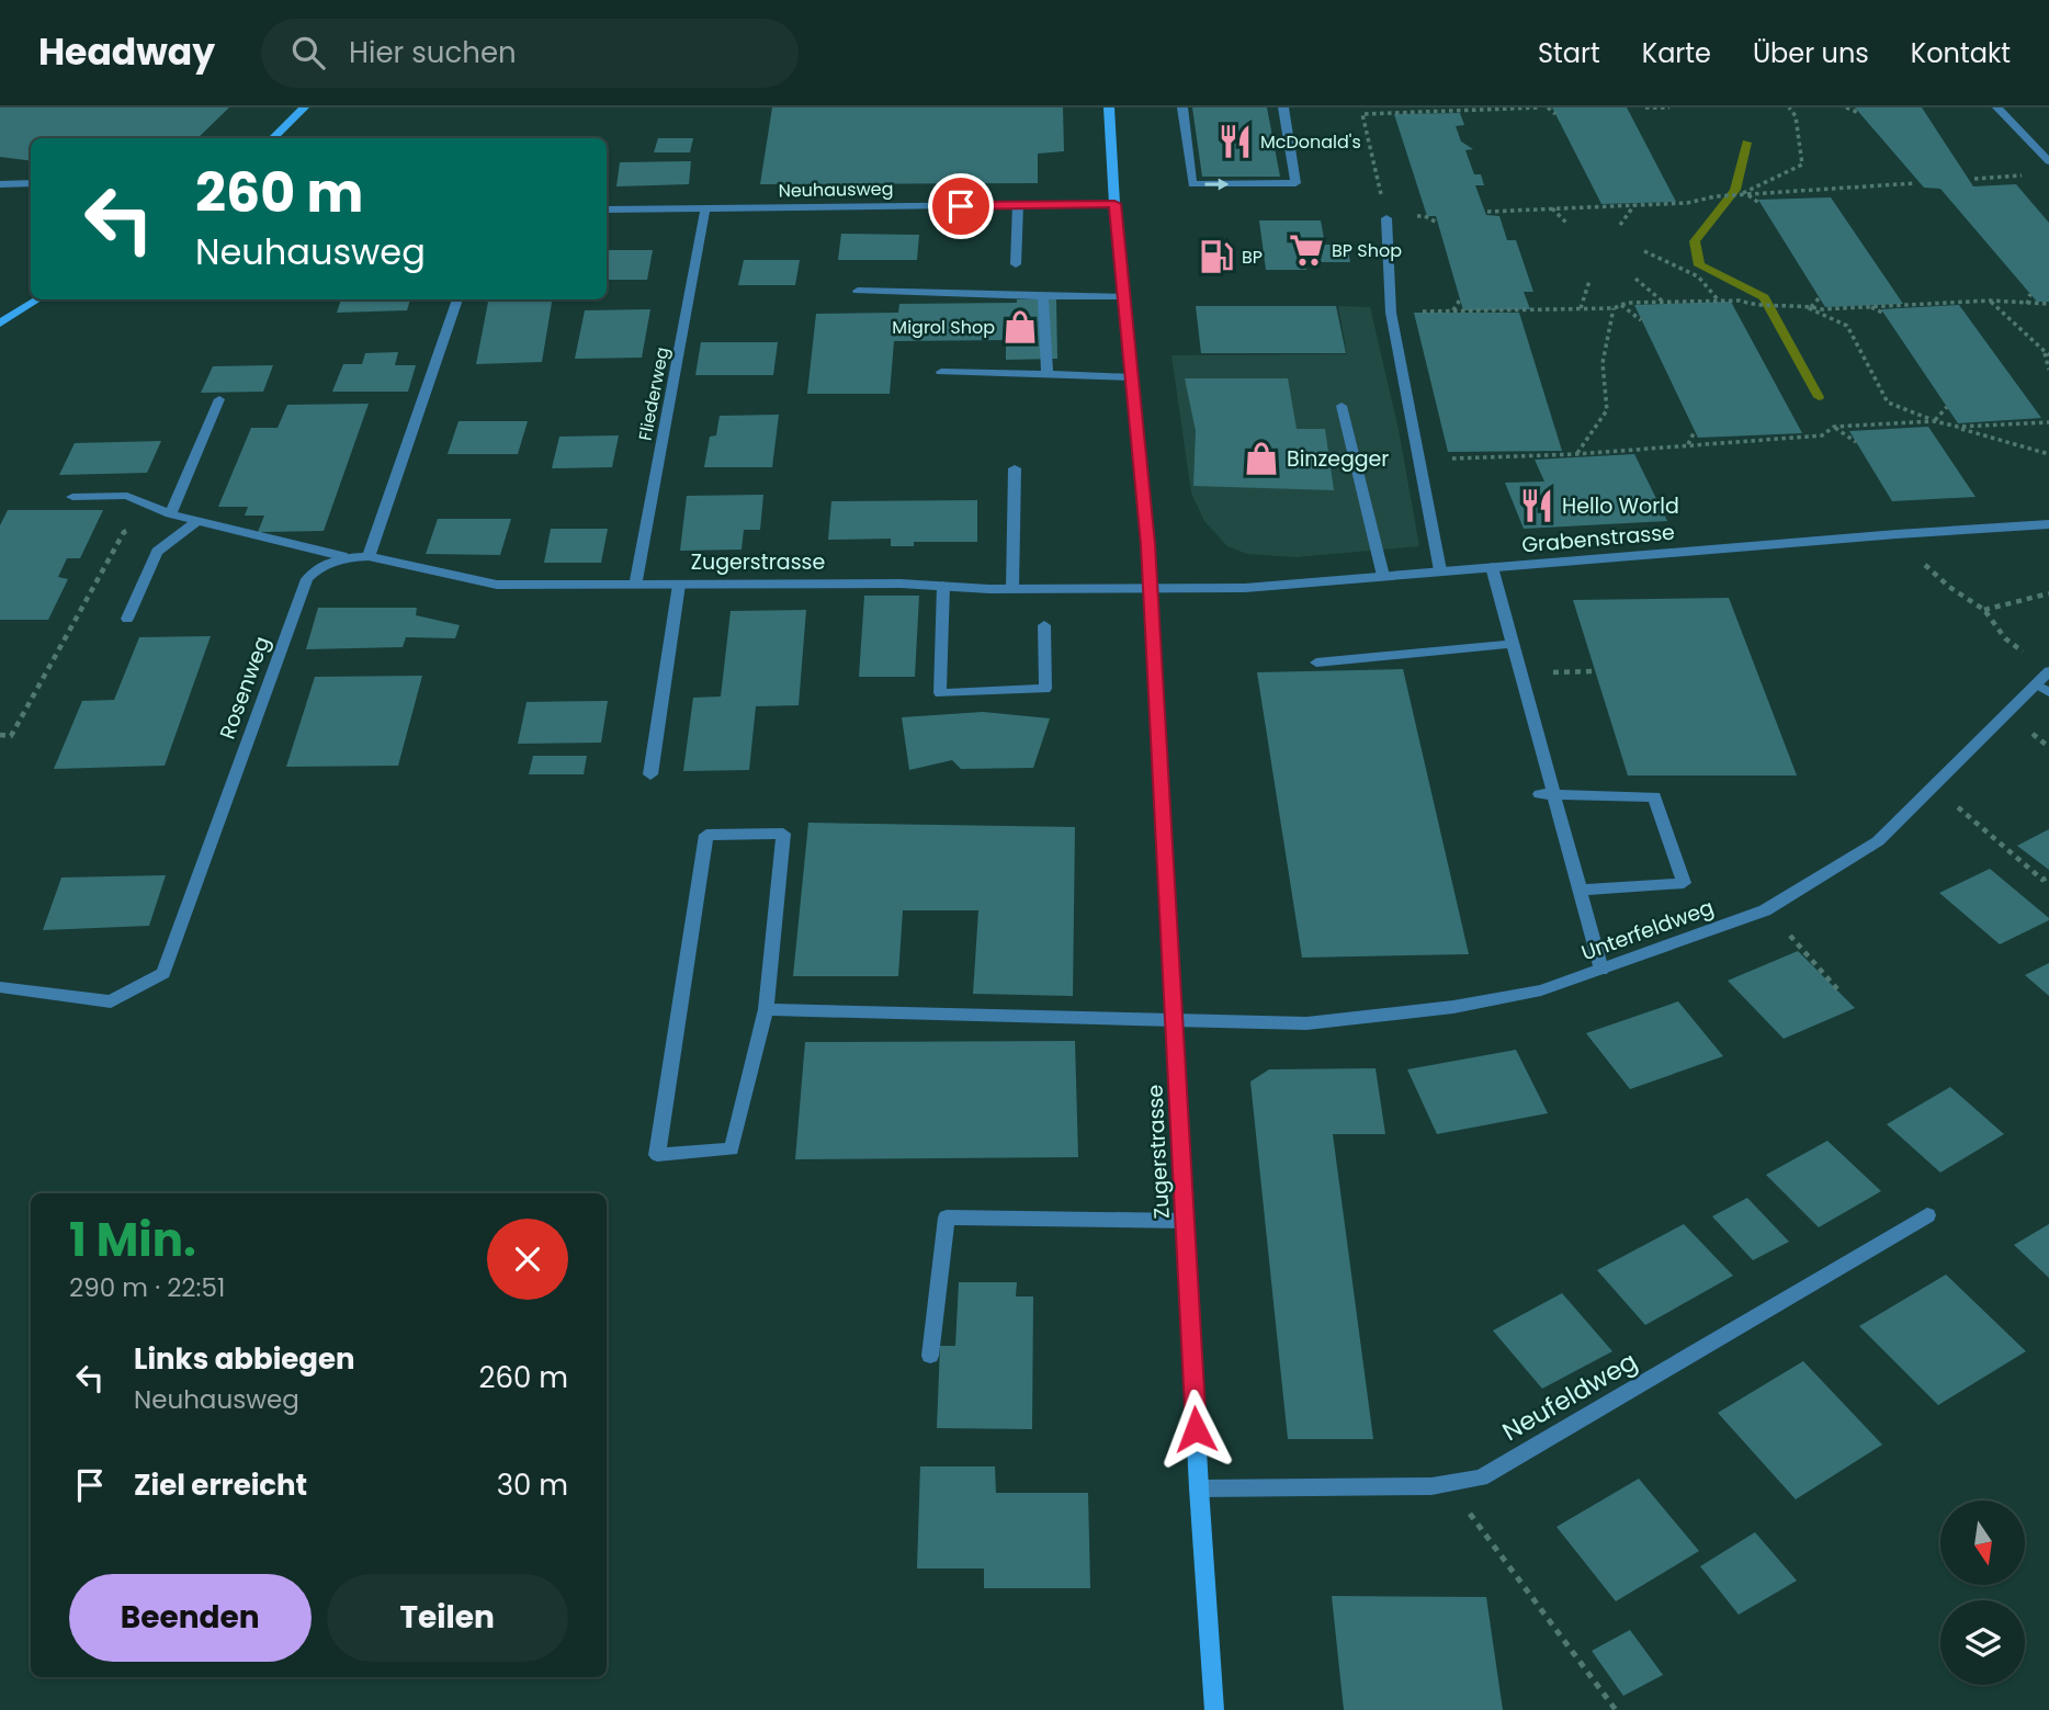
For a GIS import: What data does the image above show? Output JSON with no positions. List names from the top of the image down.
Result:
{
  "streets": {
    "main road": ["Zugerstrasse"],
    "street": [
      "Neuhausweg",
      "Fliederweg",
      "Grabenstrasse",
      "Rosenweg",
      "Unterfeldweg",
      "Neufeldweg"
    ]
  },
  "crossings": [
    ["Neuhausweg", "Fliederweg"],
    ["Neuhausweg", "Zugerstrasse"],
    ["Fliederweg", "Zugerstrasse"],
    ["Grabenstrasse", "Zugerstrasse"],
    ["Zugerstrasse", "Rosenweg"],
    ["Zugerstrasse", "Unterfeldweg"],
    ["Zugerstrasse", "Neufeldweg"]
  ],
  "places": {
    "restaurant": ["McDonald's", "Hello World"],
    "supermarket": ["BP Shop"],
    "fuel station": ["BP"],
    "shop": ["Migrol Shop", "Binzegger"]
  },
  "north": "bottom",
  "page": {
    "header": "Headway",
    "search": "Hier suchen",
    "nav": [
      "Start",
      "Karte",
      "Über uns",
      "Kontakt"
    ],
    "turn": ["260 m", "Neuhausweg"],
    "heading": ["1 Min.", "290 m · 22:51"],
    "list": [
      {
        "name": "Links abbiegen",
        "note": "Neuhausweg",
        "value": "260 m"
      },
      {
        "name": "Ziel erreicht",
        "value": "30 m"
      }
    ],
    "buttons": ["Beenden", "Teilen"]
  }
}
